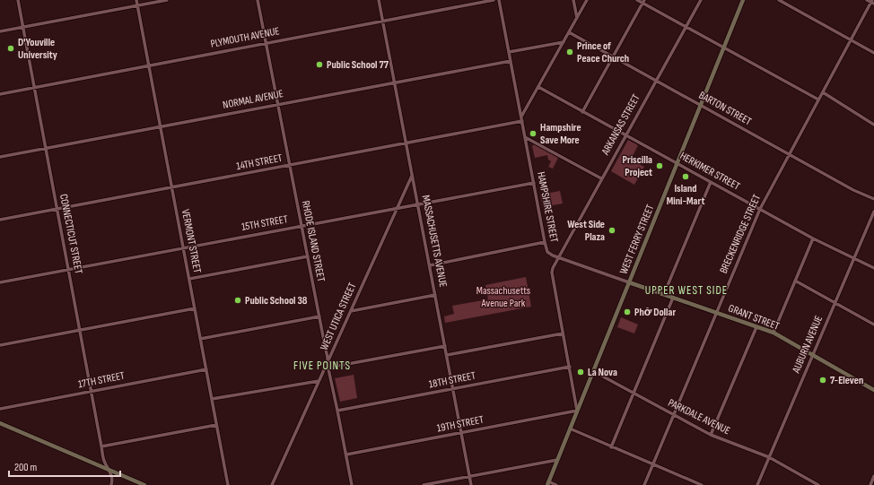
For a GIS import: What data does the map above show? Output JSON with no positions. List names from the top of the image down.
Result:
{
  "streets": {
    "street": [
      "PLYMOUTH AVENUE",
      "NORMAL AVENUE",
      "BARTON STREET",
      "ARKANSAS STREET",
      "14TH STREET",
      "HERKIMER STREET",
      "HAMPSHIRE STREET",
      "15TH STREET",
      "CONNECTICUT STREET",
      "BRECKENRIDGE STREET",
      "WEST FERRY STREET",
      "VERMONT STREET",
      "RHODE ISLAND STREET",
      "MASSACHUSETTS AVENUE",
      "WEST UTICA STREET",
      "GRANT STREET",
      "AUBURN AVENUE",
      "17TH STREET",
      "18TH STREET",
      "PARKDALE AVENUE",
      "19TH STREET"
    ]
  },
  "crossings": [
    ["PLYMOUTH AVENUE", "CONNECTICUT STREET"],
    ["PLYMOUTH AVENUE", "VERMONT STREET"],
    ["PLYMOUTH AVENUE", "RHODE ISLAND STREET"],
    ["PLYMOUTH AVENUE", "MASSACHUSETTS AVENUE"],
    ["NORMAL AVENUE", "HAMPSHIRE STREET"],
    ["NORMAL AVENUE", "CONNECTICUT STREET"],
    ["NORMAL AVENUE", "VERMONT STREET"],
    ["NORMAL AVENUE", "RHODE ISLAND STREET"],
    ["NORMAL AVENUE", "MASSACHUSETTS AVENUE"],
    ["BARTON STREET", "ARKANSAS STREET"],
    ["BARTON STREET", "BRECKENRIDGE STREET"],
    ["BARTON STREET", "WEST FERRY STREET"],
    ["ARKANSAS STREET", "HERKIMER STREET"],
    ["ARKANSAS STREET", "HAMPSHIRE STREET"],
    ["ARKANSAS STREET", "GRANT STREET"],
    ["14TH STREET", "HAMPSHIRE STREET"],
    ["14TH STREET", "CONNECTICUT STREET"],
    ["14TH STREET", "VERMONT STREET"],
    ["14TH STREET", "RHODE ISLAND STREET"],
    ["14TH STREET", "MASSACHUSETTS AVENUE"],
    ["HERKIMER STREET", "BRECKENRIDGE STREET"],
    ["HERKIMER STREET", "WEST FERRY STREET"],
    ["HERKIMER STREET", "AUBURN AVENUE"],
    ["HAMPSHIRE STREET", "15TH STREET"],
    ["HAMPSHIRE STREET", "WEST FERRY STREET"],
    ["HAMPSHIRE STREET", "GRANT STREET"],
    ["HAMPSHIRE STREET", "18TH STREET"],
    ["HAMPSHIRE STREET", "19TH STREET"],
    ["15TH STREET", "CONNECTICUT STREET"],
    ["15TH STREET", "VERMONT STREET"],
    ["15TH STREET", "RHODE ISLAND STREET"],
    ["15TH STREET", "MASSACHUSETTS AVENUE"],
    ["15TH STREET", "WEST UTICA STREET"],
    ["CONNECTICUT STREET", "17TH STREET"],
    ["BRECKENRIDGE STREET", "GRANT STREET"],
    ["BRECKENRIDGE STREET", "PARKDALE AVENUE"],
    ["WEST FERRY STREET", "GRANT STREET"],
    ["WEST FERRY STREET", "PARKDALE AVENUE"],
    ["WEST FERRY STREET", "19TH STREET"],
    ["VERMONT STREET", "17TH STREET"],
    ["RHODE ISLAND STREET", "WEST UTICA STREET"],
    ["RHODE ISLAND STREET", "18TH STREET"],
    ["RHODE ISLAND STREET", "19TH STREET"],
    ["MASSACHUSETTS AVENUE", "WEST UTICA STREET"],
    ["MASSACHUSETTS AVENUE", "18TH STREET"],
    ["MASSACHUSETTS AVENUE", "19TH STREET"],
    ["GRANT STREET", "AUBURN AVENUE"],
    ["AUBURN AVENUE", "PARKDALE AVENUE"]
  ],
  "districts": ["UPPER WEST SIDE", "FIVE POINTS"],
  "parks": ["Massachusetts Avenue Park"],
  "places": [
    "D'Youville University",
    "Prince of Peace Church",
    "Public School 77",
    "Hampshire Save More",
    "Priscilla Project",
    "Island Mini-Mart",
    "West Side Plaza",
    "Public School 38",
    "Phở Dollar",
    "La Nova",
    "7-Eleven"
  ],
  "scale_bar": "200 m"
}
